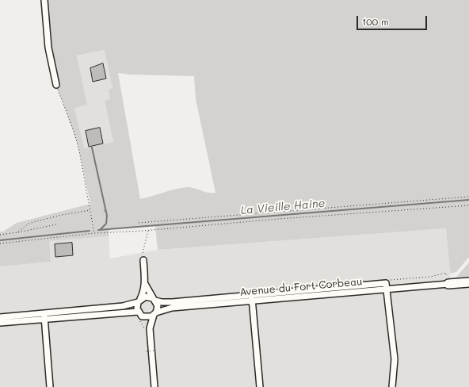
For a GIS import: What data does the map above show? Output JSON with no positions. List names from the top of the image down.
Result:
{
  "streets": {
    "street": ["Avenue du Fort Corbeau"]
  },
  "water": ["La Vieille Haine"],
  "scale_bar": "100 m"
}
